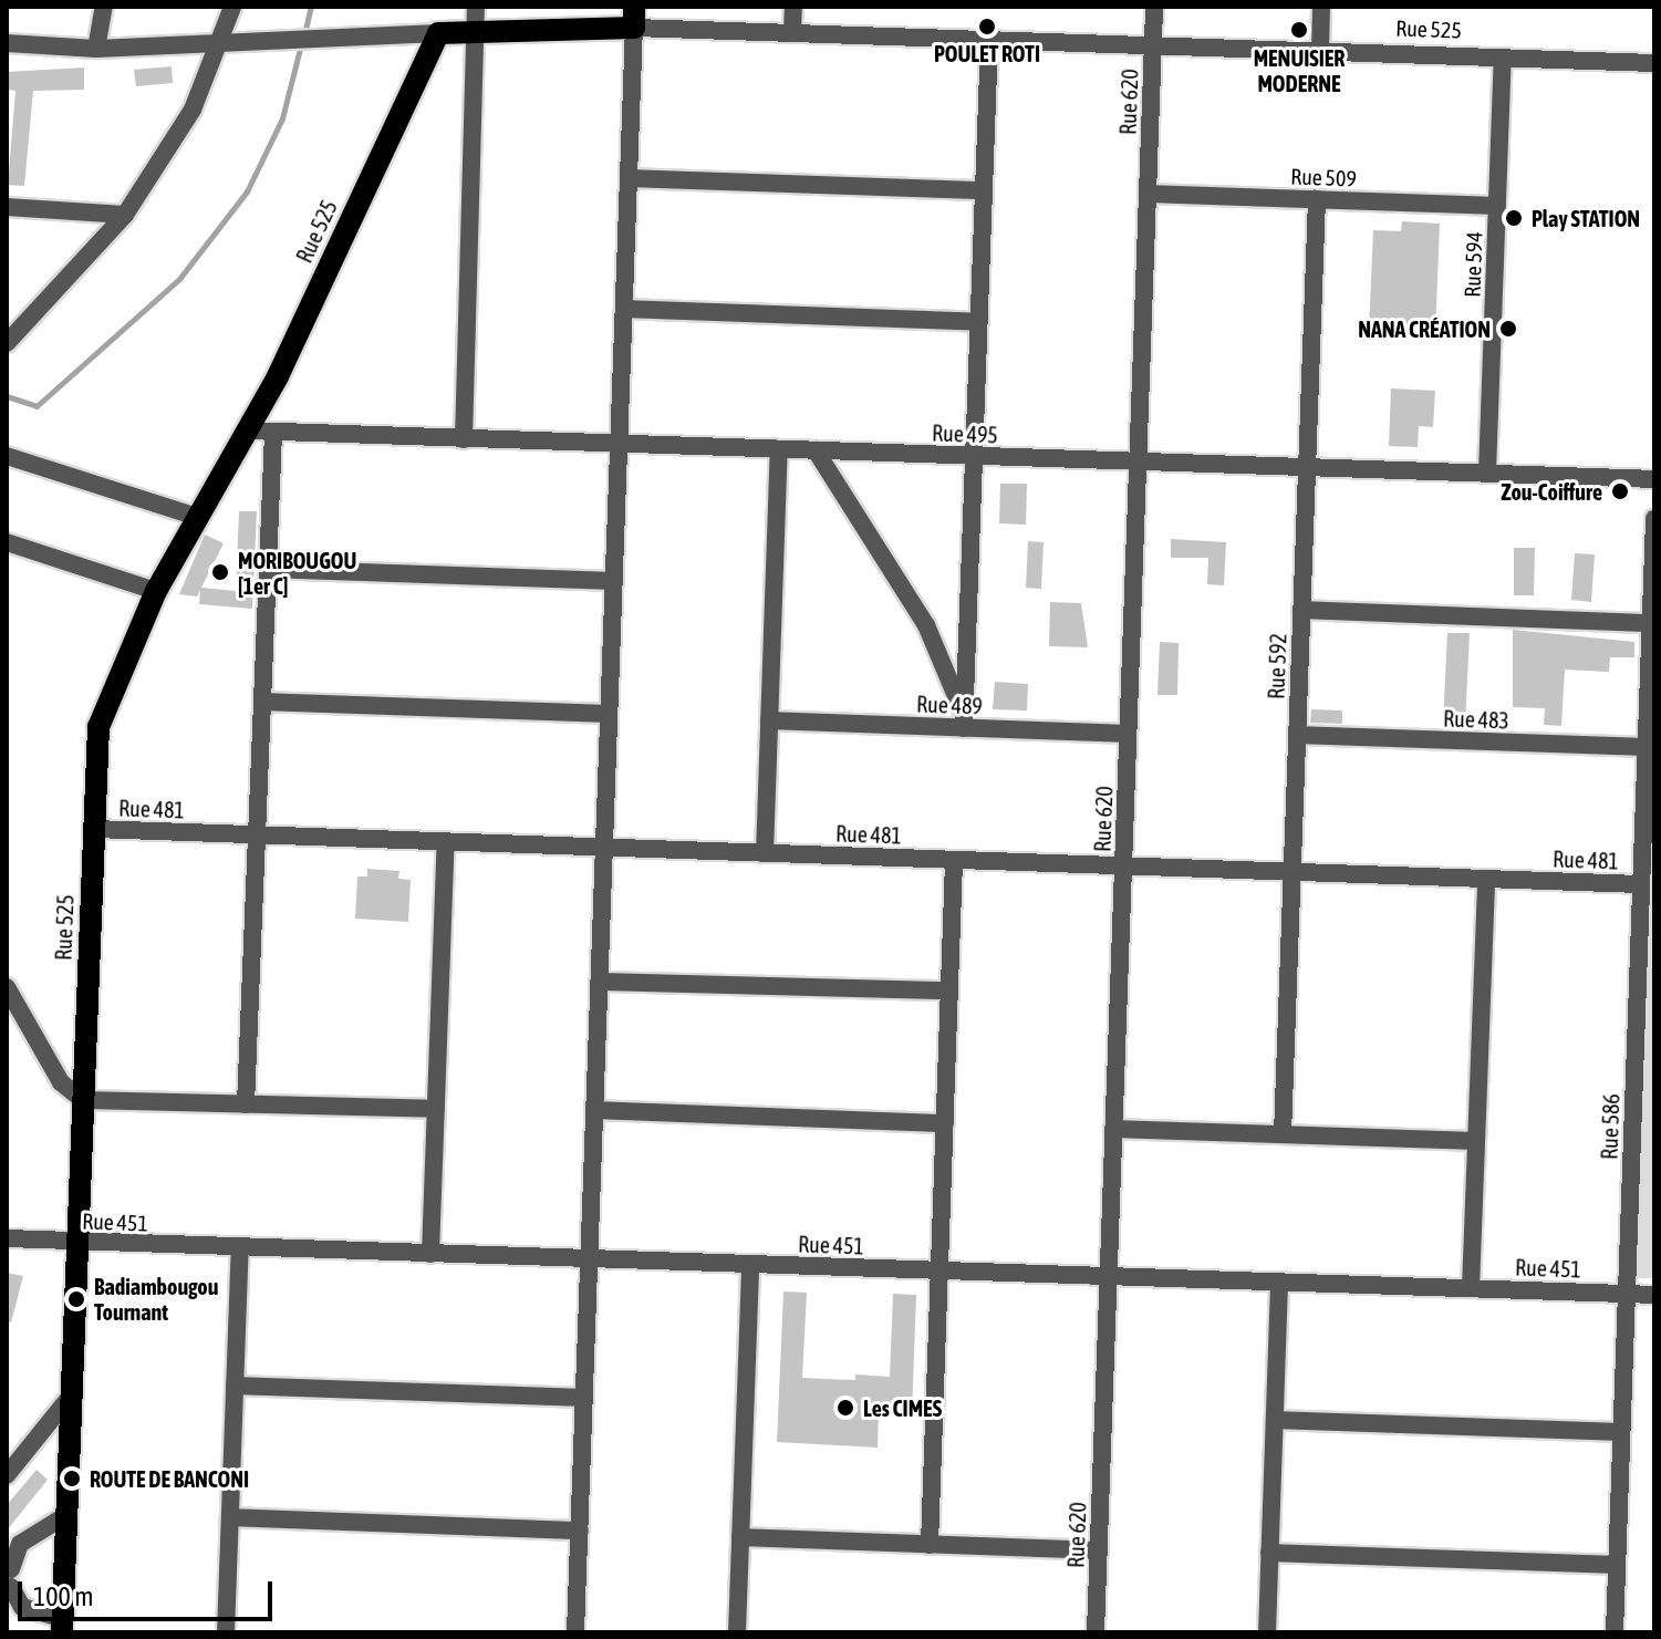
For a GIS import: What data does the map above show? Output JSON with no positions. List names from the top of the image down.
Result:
{
  "streets": {
    "main road": ["Rue 525"],
    "street": [
      "Rue 620",
      "Rue 509",
      "Rue 594",
      "Rue 495",
      "Rue 592",
      "Rue 489",
      "Rue 483",
      "Rue 481",
      "Rue 586",
      "Rue 451"
    ]
  },
  "crossings": [
    ["Rue 525", "Rue 620"],
    ["Rue 525", "Rue 594"],
    ["Rue 525", "Rue 495"],
    ["Rue 525", "Rue 481"],
    ["Rue 525", "Rue 451"],
    ["Rue 620", "Rue 509"],
    ["Rue 620", "Rue 495"],
    ["Rue 620", "Rue 489"],
    ["Rue 620", "Rue 481"],
    ["Rue 620", "Rue 451"],
    ["Rue 509", "Rue 594"],
    ["Rue 509", "Rue 592"],
    ["Rue 594", "Rue 495"],
    ["Rue 495", "Rue 592"],
    ["Rue 592", "Rue 483"],
    ["Rue 592", "Rue 481"],
    ["Rue 483", "Rue 586"],
    ["Rue 481", "Rue 586"],
    ["Rue 586", "Rue 451"]
  ],
  "places": [
    "POULET ROTI",
    "MENUISIER MODERNE",
    "Play STATION",
    "NANA CRÉATION",
    "Zou-Coiffure",
    "MORIBOUGOU [1er C]",
    "Badiambougou Tournant",
    "Les CIMES",
    "ROUTE DE BANCONI"
  ],
  "scale_bar": "100 m"
}
